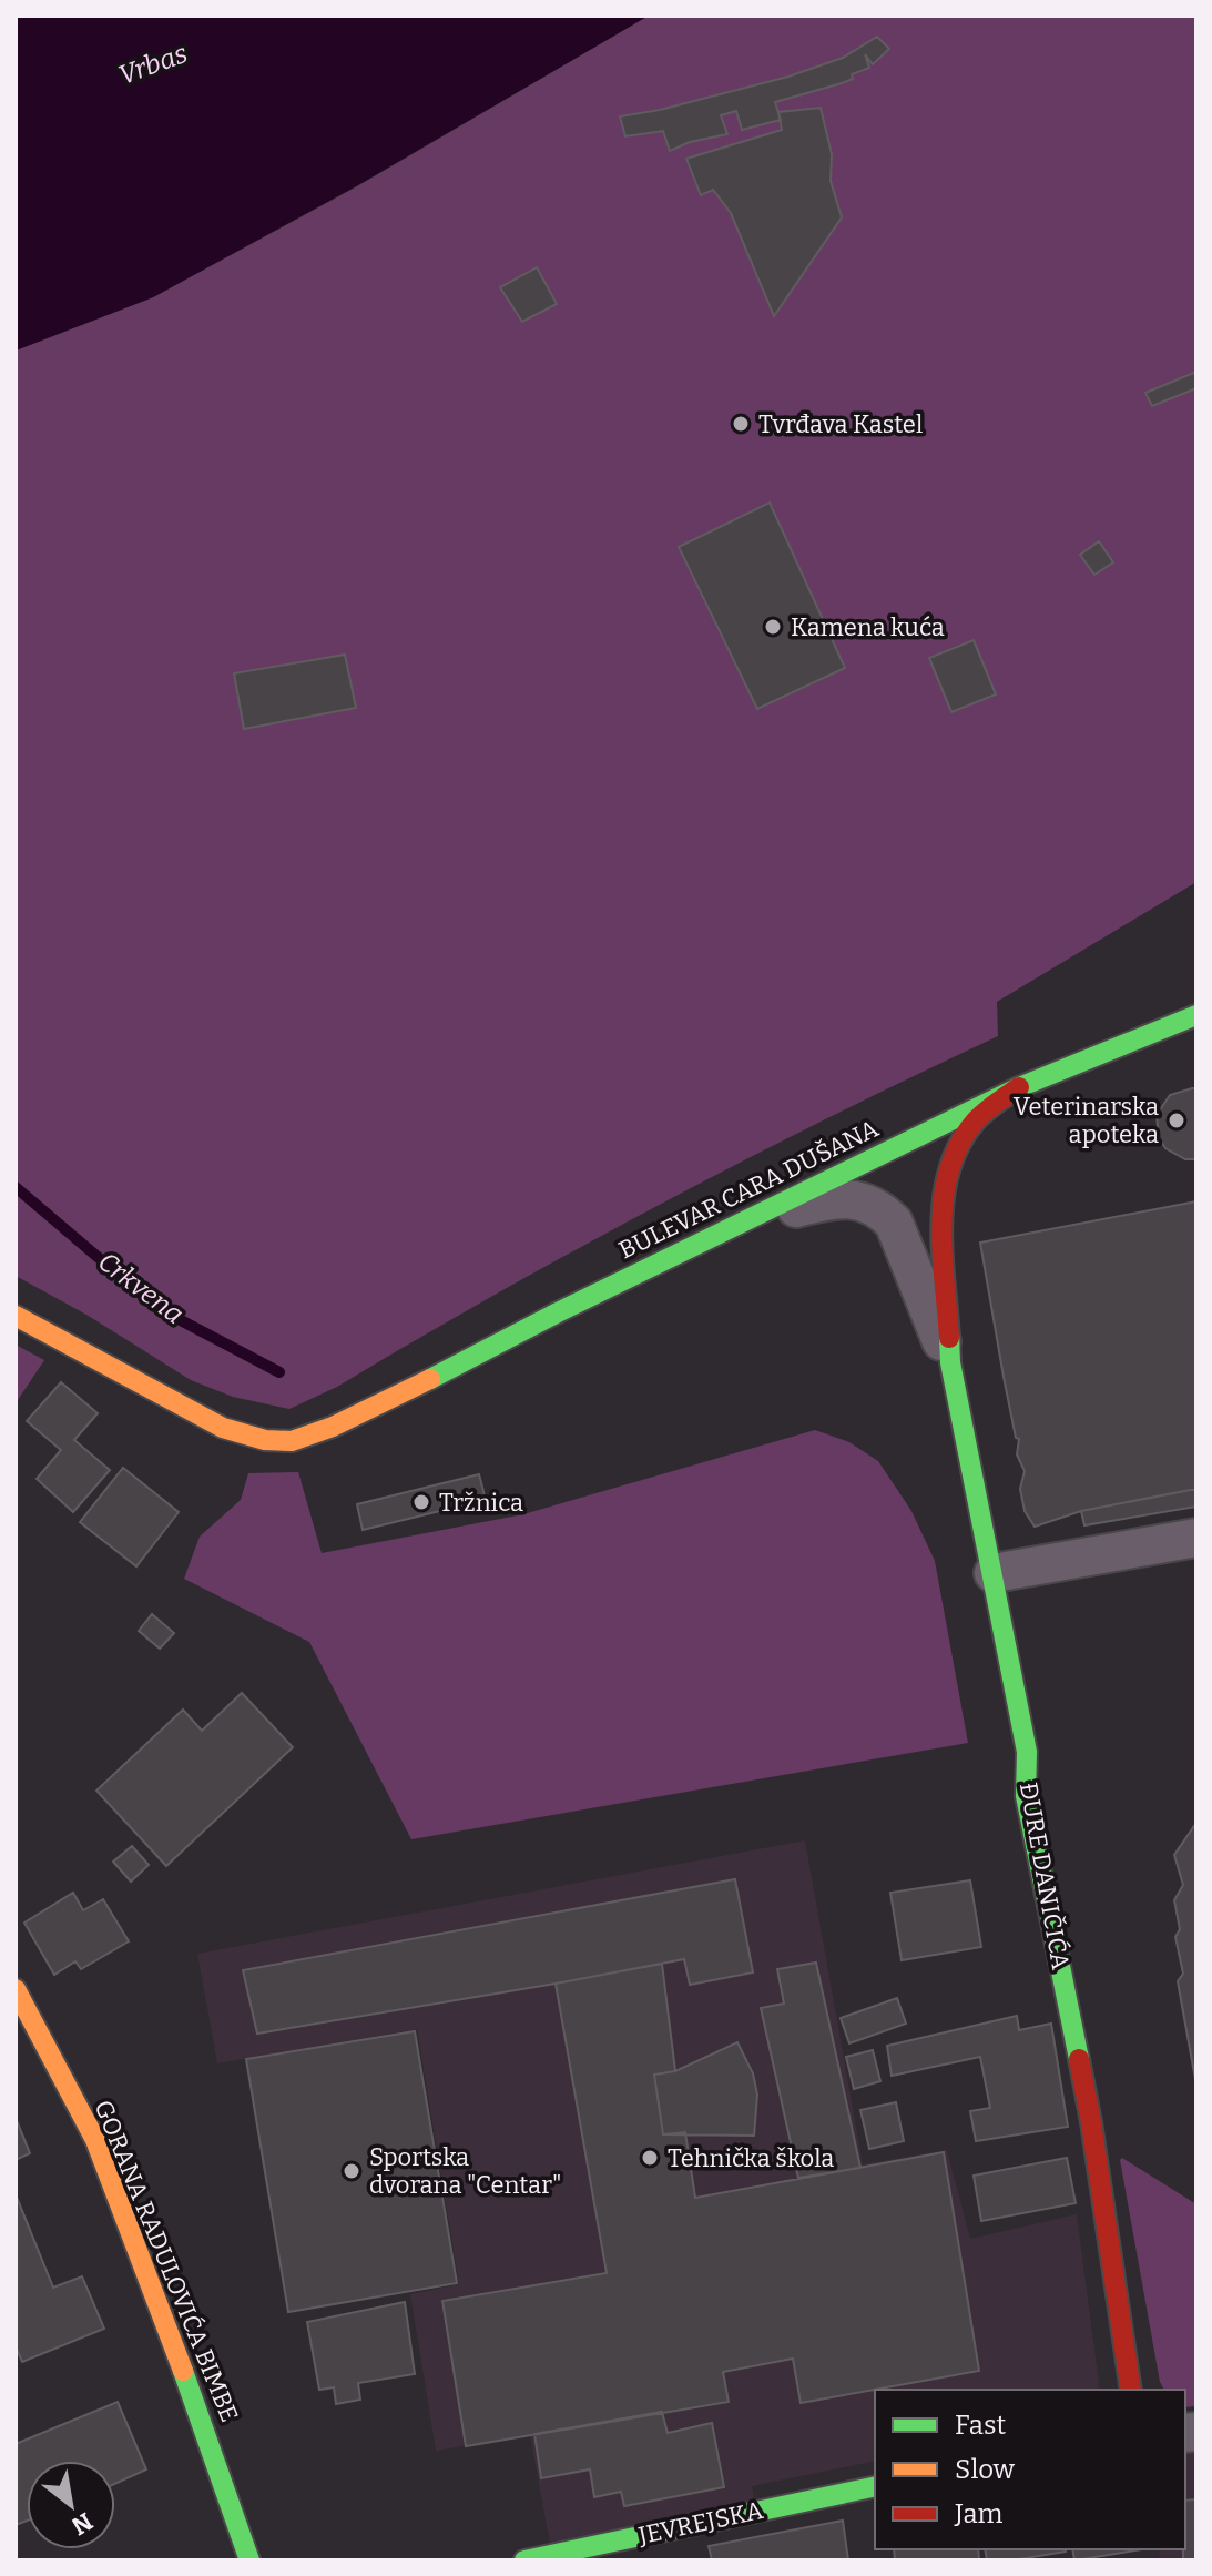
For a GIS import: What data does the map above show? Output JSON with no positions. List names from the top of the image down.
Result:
{
  "streets": {
    "street": [
      "BULEVAR CARA DUŠANA",
      "ĐURE DANIČIĆA",
      "GORANA RADULOVIĆA BIMBE",
      "JEVREJSKA"
    ]
  },
  "crossings": [
    ["BULEVAR CARA DUŠANA", "ĐURE DANIČIĆA"]
  ],
  "water": ["Vrbas", "Crkvena"],
  "places": [
    "Tvrđava Kastel",
    "Kamena kuća",
    "Veterinarska apoteka",
    "Tržnica",
    "Tehnička škola",
    "Sportska dvorana \"Centar\""
  ],
  "legend": ["Fast", "Slow", "Jam"],
  "north": "bottom right"
}
